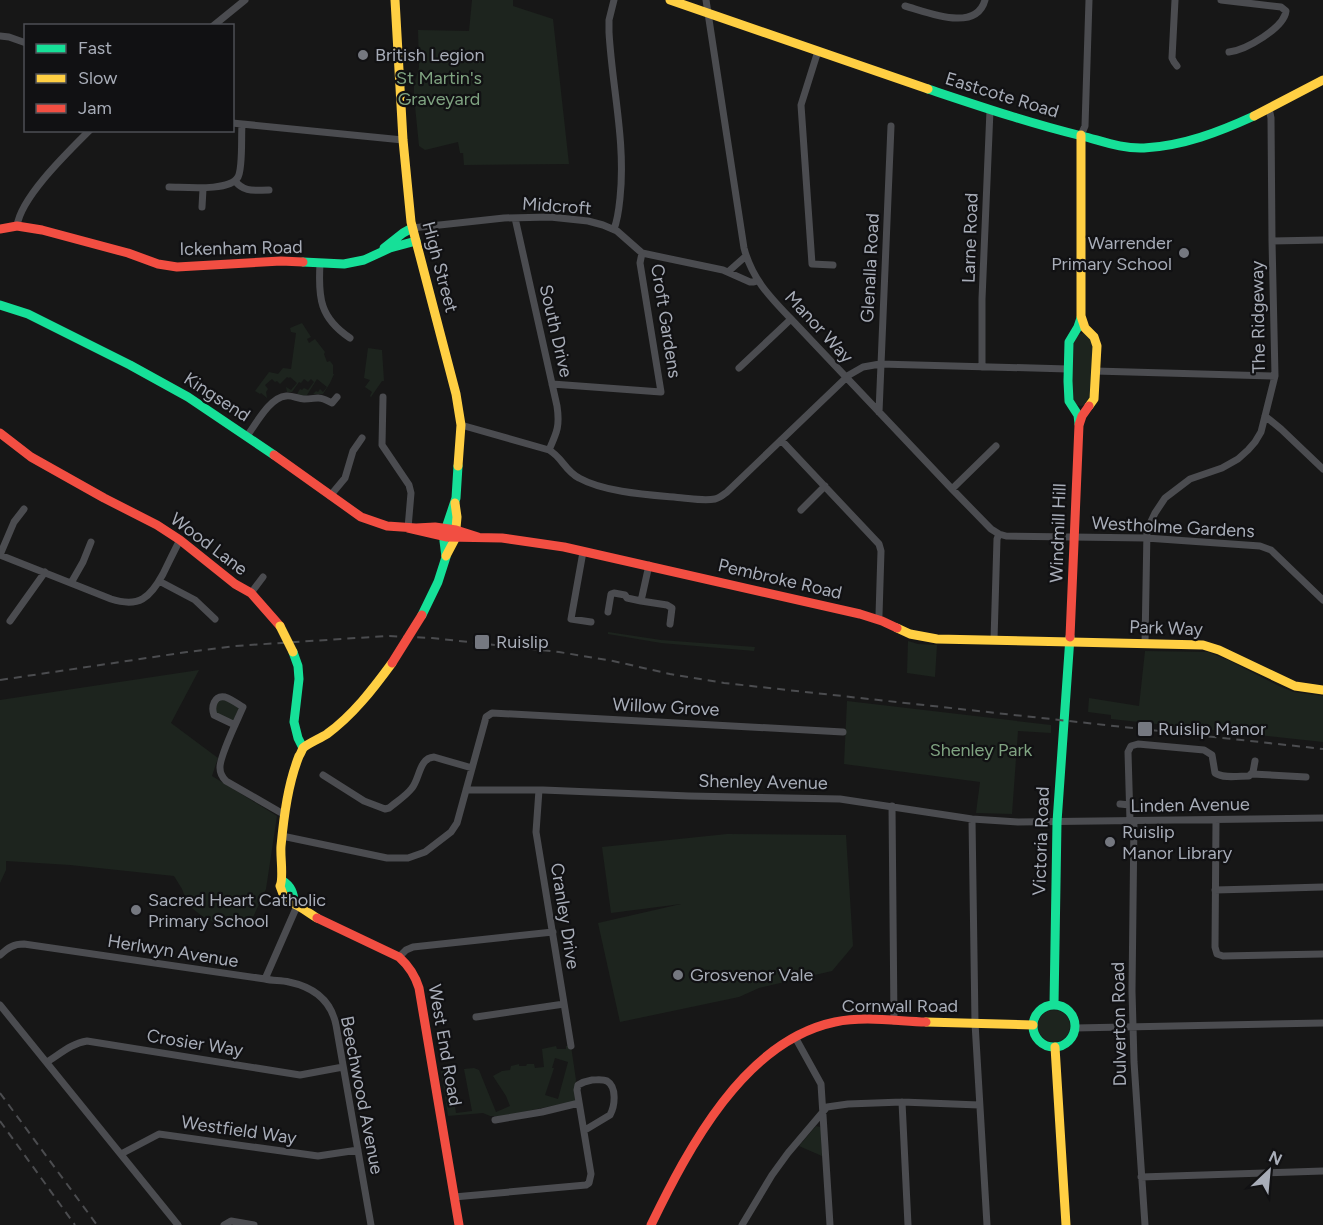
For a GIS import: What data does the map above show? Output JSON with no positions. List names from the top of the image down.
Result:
{
  "streets": {
    "street": [
      "Eastcote Road",
      "Midcroft",
      "Larne Road",
      "Ickenham Road",
      "High Street",
      "Glenalla Road",
      "The Ridgeway",
      "Croft Gardens",
      "Manor Way",
      "South Drive",
      "Kingsend",
      "Westholme Gardens",
      "Windmill Hill",
      "Wood Lane",
      "Pembroke Road",
      "Park Way",
      "Willow Grove",
      "Shenley Avenue",
      "Linden Avenue",
      "Victoria Road",
      "Cranley Drive",
      "Herlwyn Avenue",
      "Cornwall Road",
      "Dulverton Road",
      "Crosier Way",
      "West End Road",
      "Beechwood Avenue",
      "Westfield Way"
    ]
  },
  "crossings": [
    ["Eastcote Road", "Larne Road"],
    ["Eastcote Road", "The Ridgeway"],
    ["Eastcote Road", "Manor Way"],
    ["Eastcote Road", "Windmill Hill"],
    ["Midcroft", "Ickenham Road"],
    ["Midcroft", "High Street"],
    ["Midcroft", "Croft Gardens"],
    ["Midcroft", "Manor Way"],
    ["Midcroft", "South Drive"],
    ["Ickenham Road", "High Street"],
    ["High Street", "Kingsend"],
    ["High Street", "Pembroke Road"],
    ["Glenalla Road", "Manor Way"],
    ["The Ridgeway", "Westholme Gardens"],
    ["Croft Gardens", "South Drive"],
    ["Kingsend", "Pembroke Road"],
    ["Westholme Gardens", "Windmill Hill"],
    ["Windmill Hill", "Pembroke Road"],
    ["Windmill Hill", "Park Way"],
    ["Windmill Hill", "Victoria Road"],
    ["Pembroke Road", "Park Way"],
    ["Pembroke Road", "Victoria Road"],
    ["Park Way", "Victoria Road"],
    ["Shenley Avenue", "Linden Avenue"],
    ["Shenley Avenue", "Victoria Road"],
    ["Shenley Avenue", "Cranley Drive"],
    ["Linden Avenue", "Victoria Road"],
    ["Linden Avenue", "Dulverton Road"],
    ["Victoria Road", "Cornwall Road"],
    ["Herlwyn Avenue", "Beechwood Avenue"],
    ["Crosier Way", "Beechwood Avenue"],
    ["Beechwood Avenue", "Westfield Way"]
  ],
  "parks": ["St Martin's Graveyard", "Shenley Park"],
  "places": {
    "other": [
      "British Legion",
      "Warrender Primary School",
      "Ruislip Manor Library",
      "Sacred Heart Catholic Primary School",
      "Grosvenor Vale"
    ],
    "transit": ["Ruislip", "Ruislip Manor"]
  },
  "legend": ["Fast", "Slow", "Jam"],
  "north": "top right"
}
